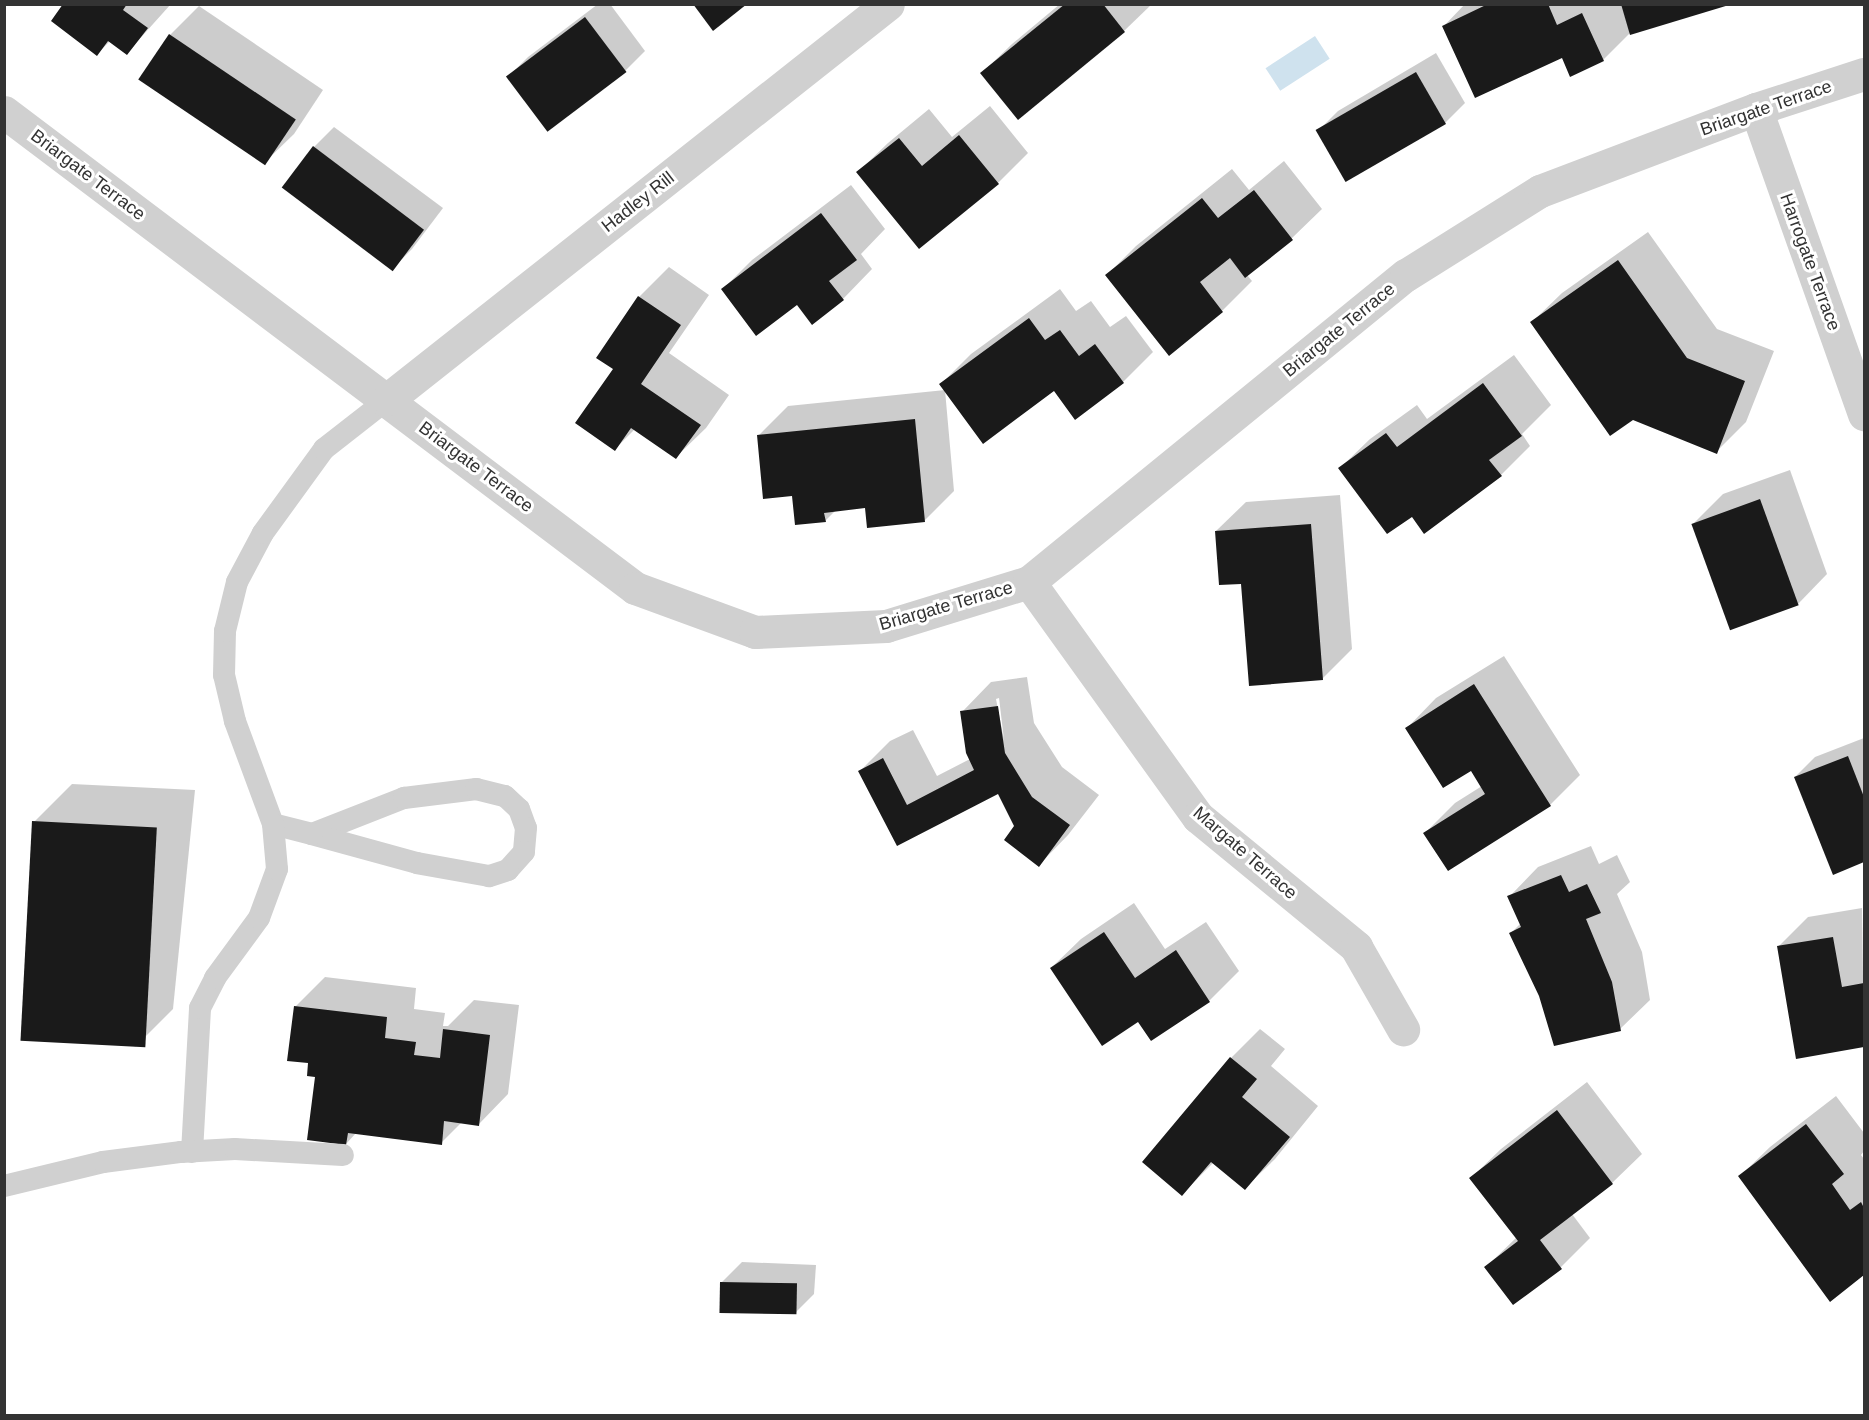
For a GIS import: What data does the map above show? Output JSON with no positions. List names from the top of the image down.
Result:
{
  "streets": {
    "street": [
      "Briargate Terrace",
      "Hadley Rill",
      "Harrogate Terrace",
      "Margate Terrace"
    ]
  },
  "crossings": [
    ["Briargate Terrace", "Hadley Rill"],
    ["Briargate Terrace", "Harrogate Terrace"],
    ["Briargate Terrace", "Margate Terrace"]
  ]
}
